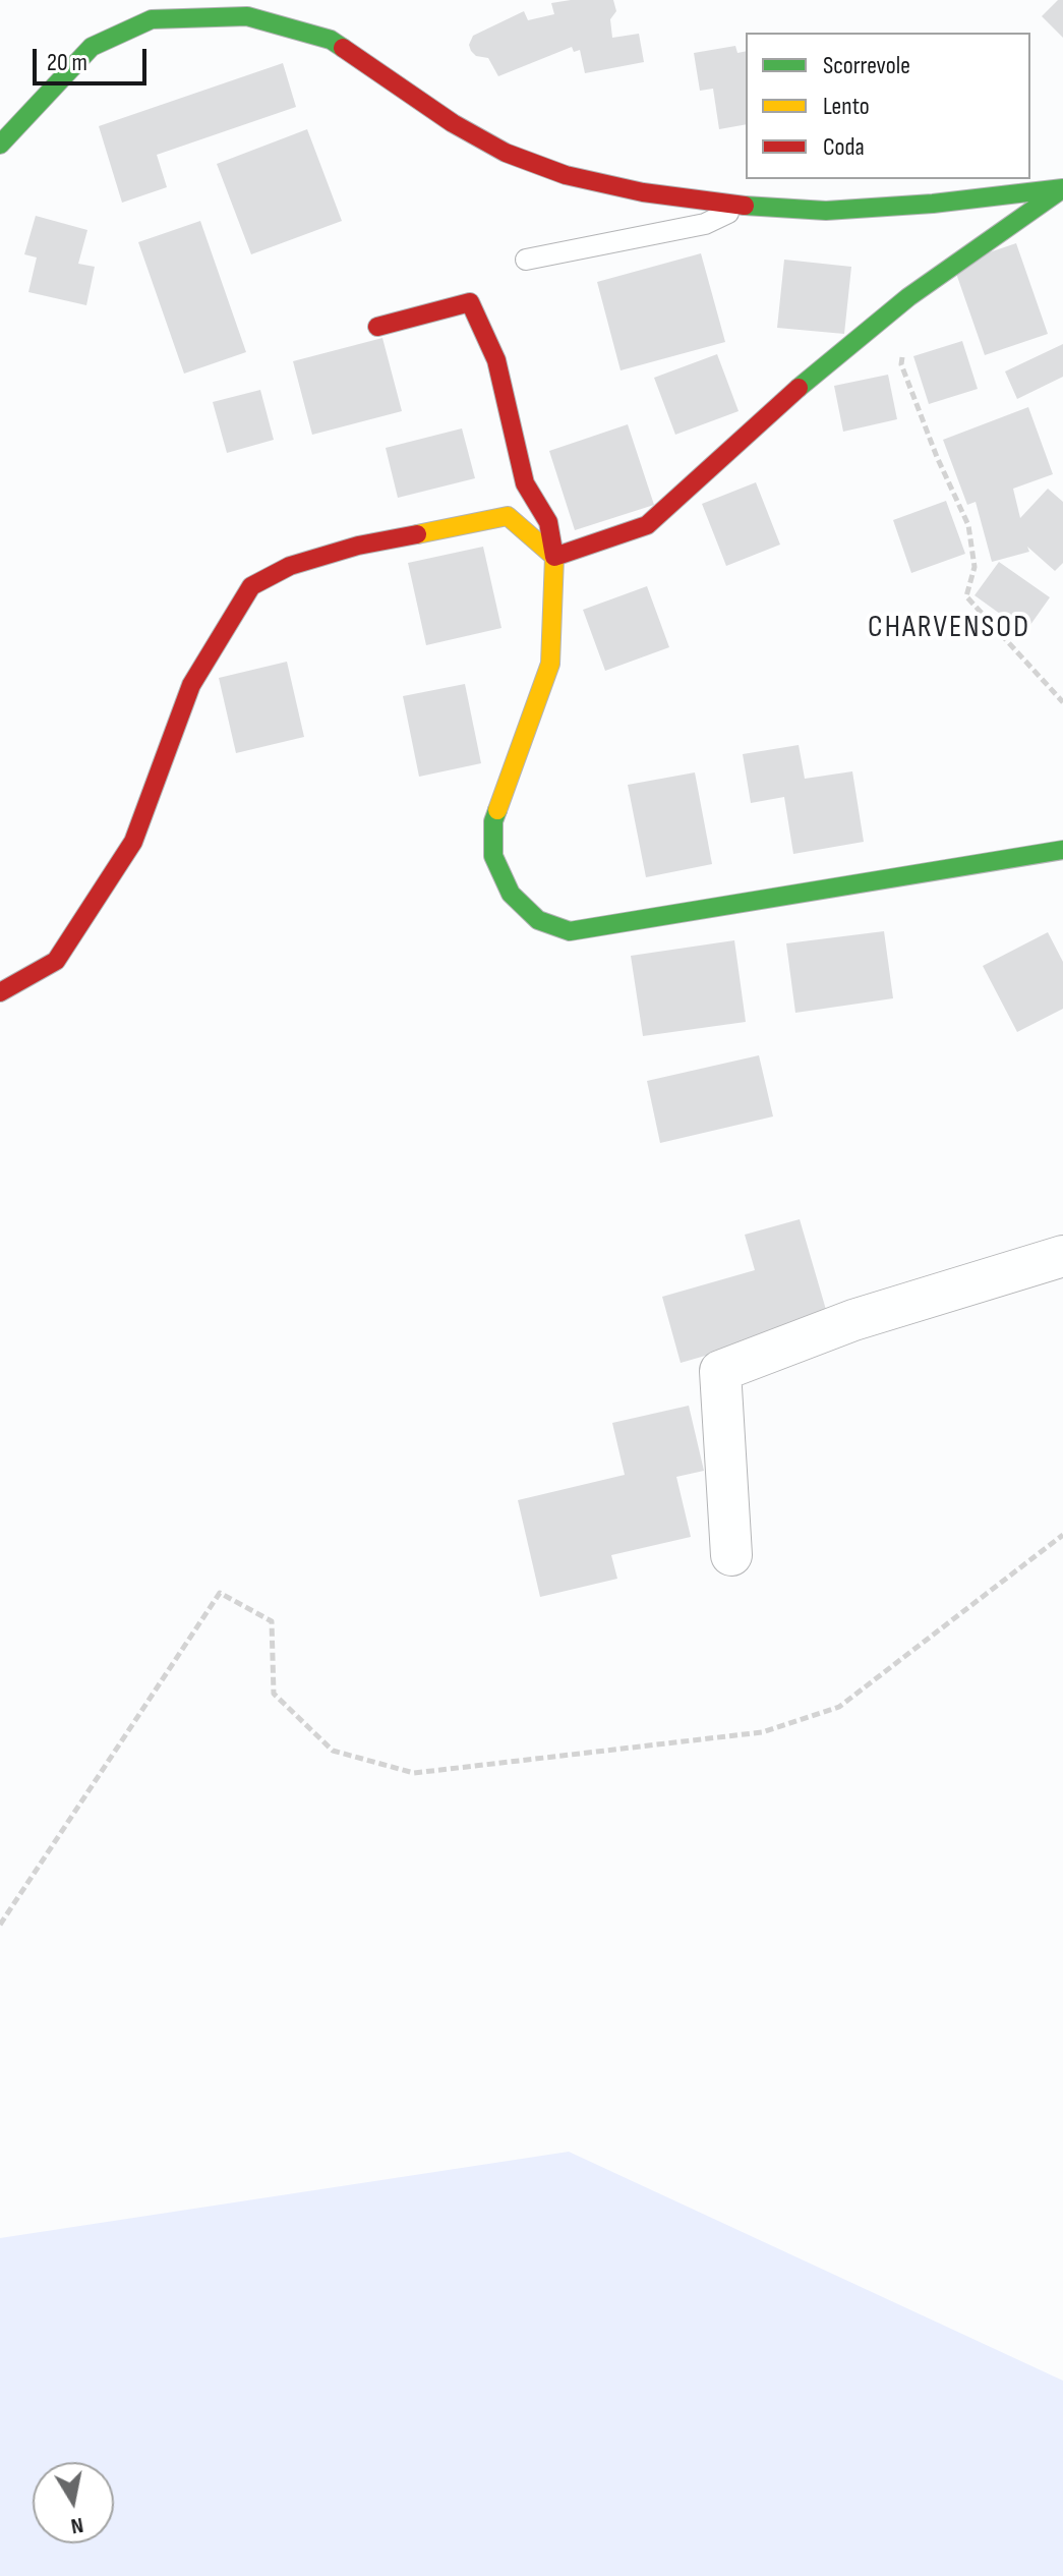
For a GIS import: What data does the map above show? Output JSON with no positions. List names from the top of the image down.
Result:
{
  "districts": ["CHARVENSOD"],
  "legend": ["Scorrevole", "Lento", "Coda"],
  "scale_bar": "20 m",
  "north": "bottom"
}
